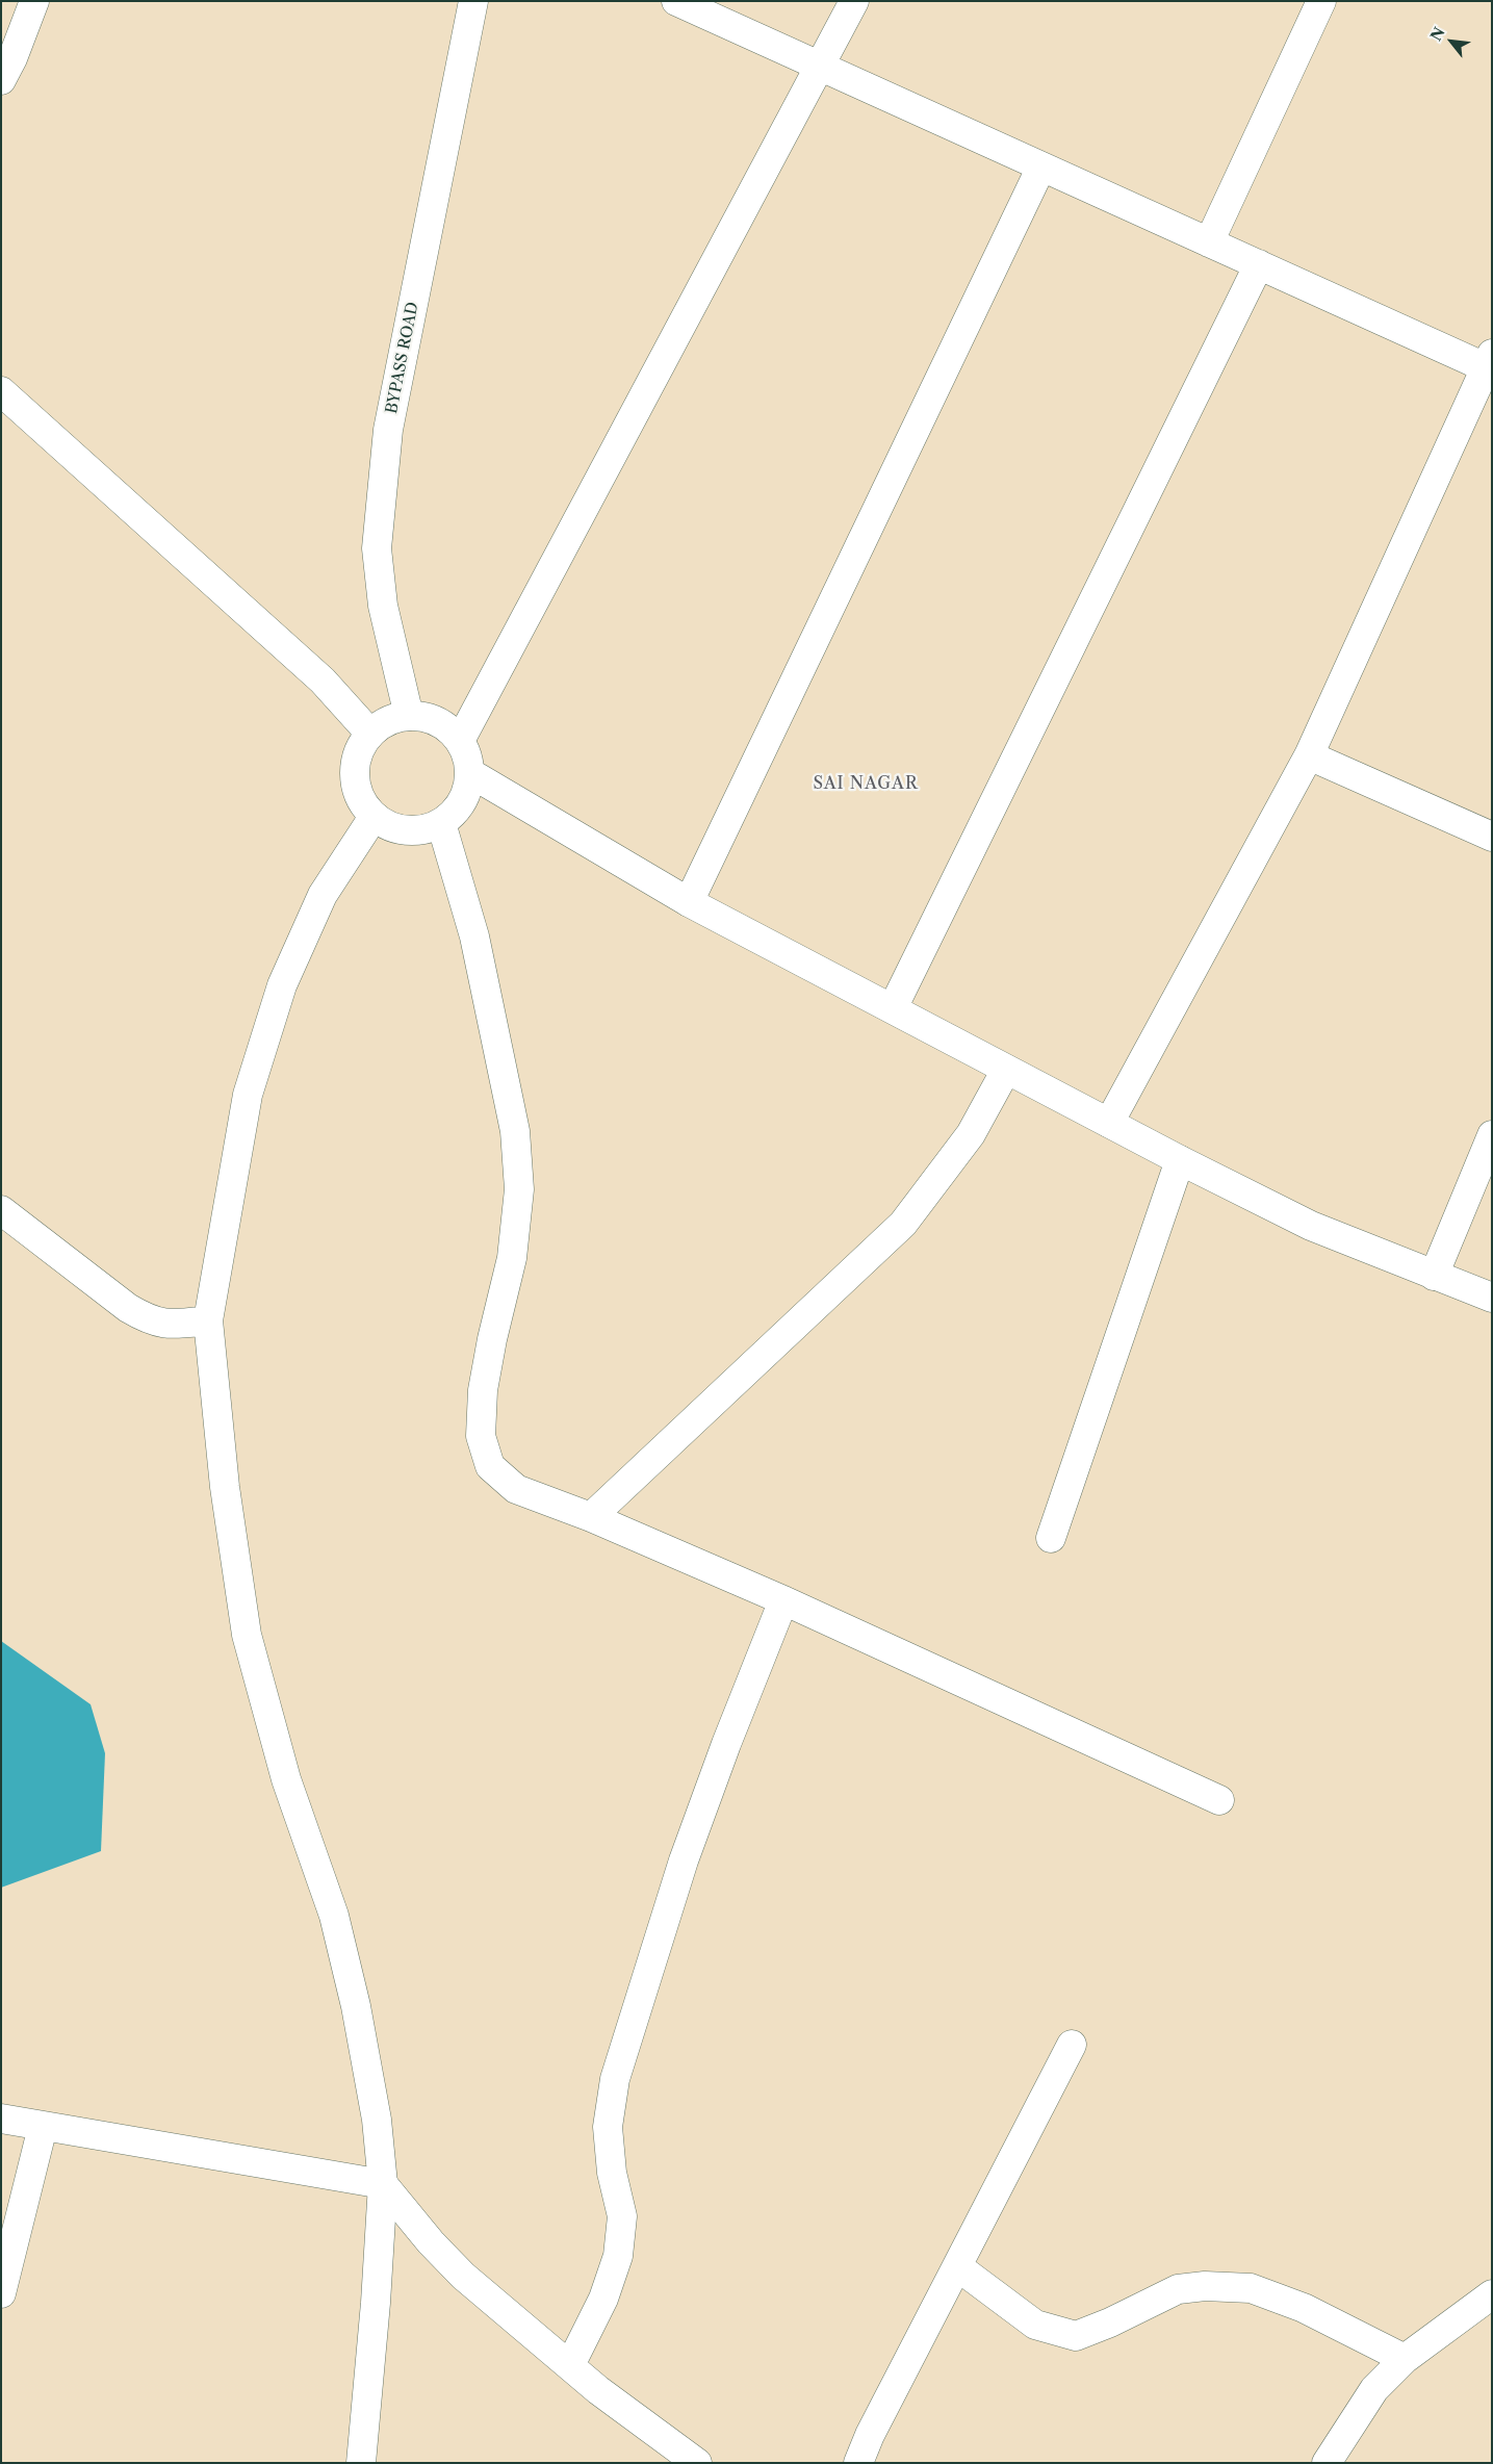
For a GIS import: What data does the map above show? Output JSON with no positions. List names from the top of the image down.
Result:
{
  "streets": {
    "street": ["BYPASS ROAD"]
  },
  "districts": ["SAI NAGAR"],
  "north": "top left"
}
